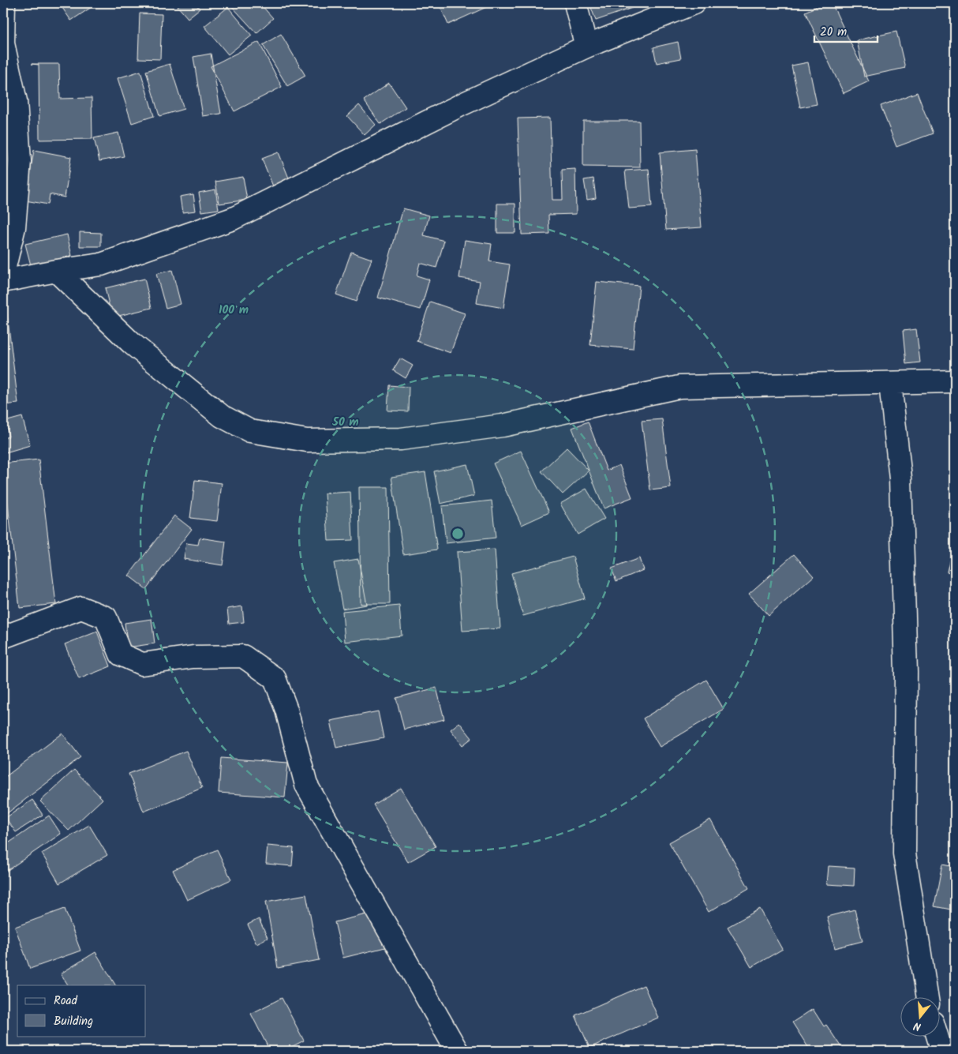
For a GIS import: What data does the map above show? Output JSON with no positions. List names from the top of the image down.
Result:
{
  "legend": ["Road", "Building"],
  "scale_bar": "20 m",
  "north": "bottom",
  "rings": ["100 m", "50 m"]
}
